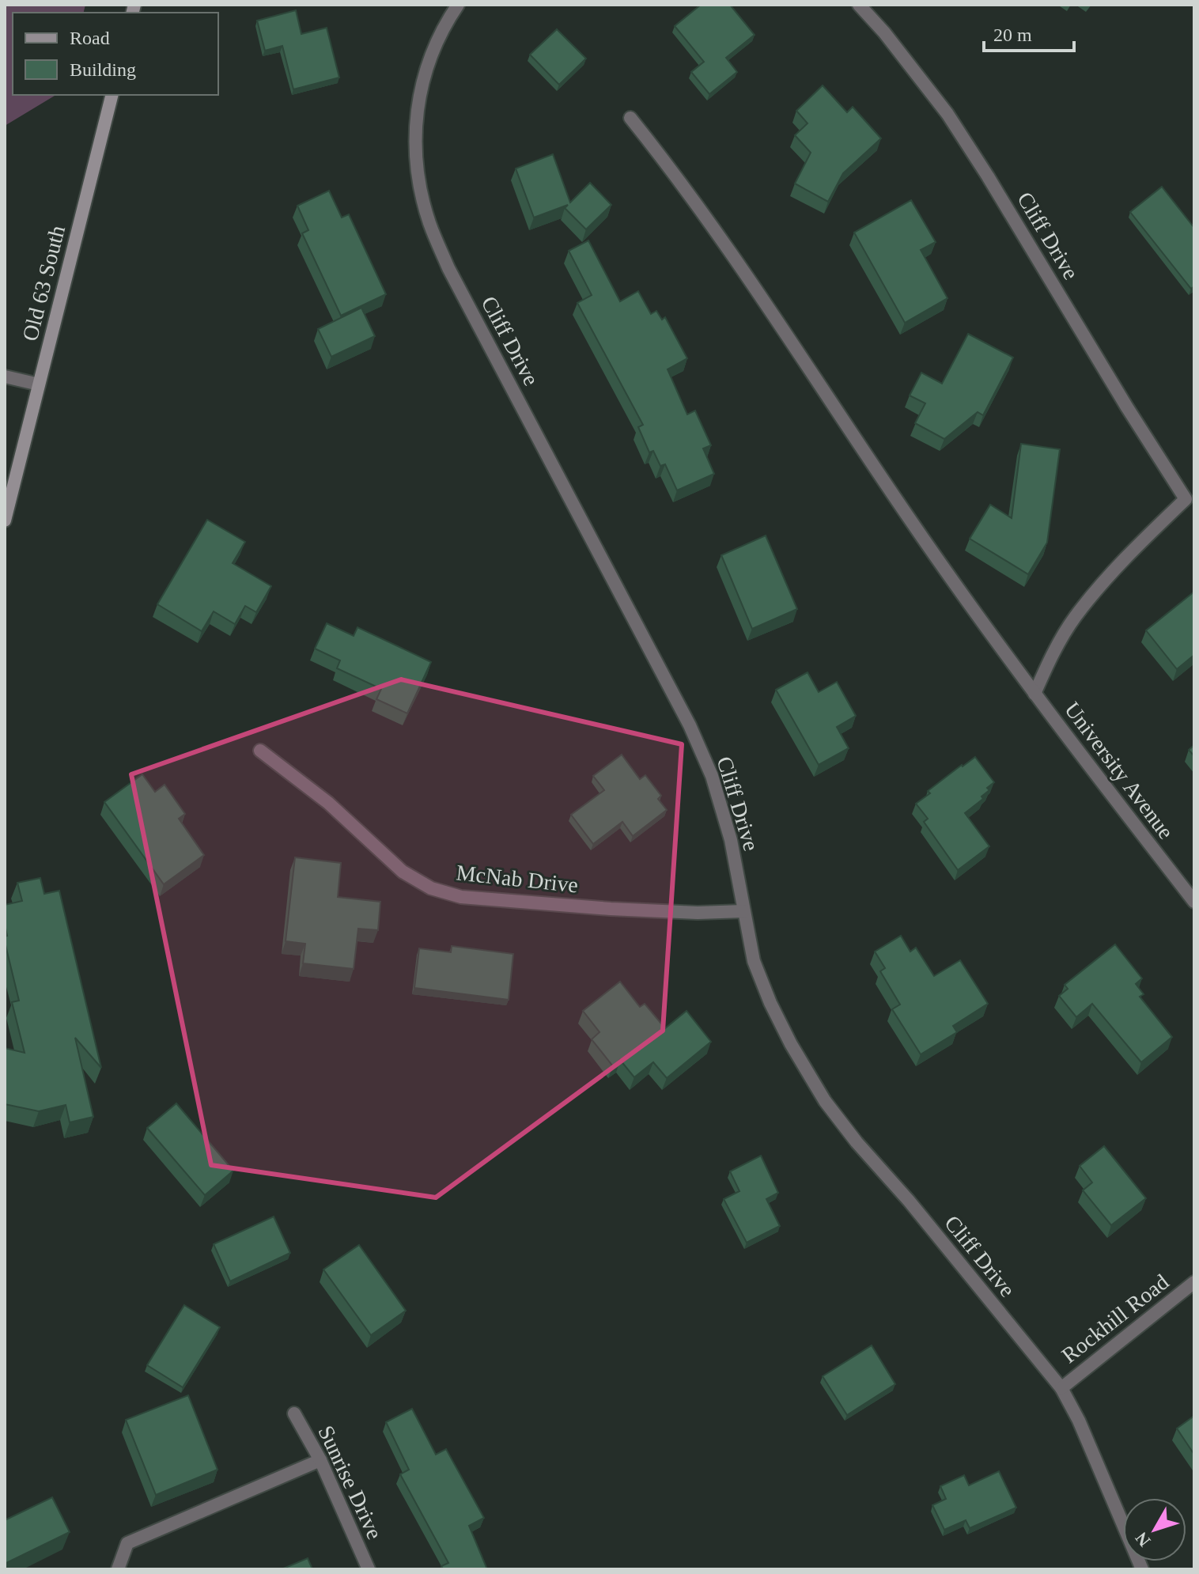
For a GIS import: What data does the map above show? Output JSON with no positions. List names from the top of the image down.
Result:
{
  "streets": {
    "main road": ["Old 63 South"],
    "street": [
      "Cliff Drive",
      "University Avenue",
      "McNab Drive",
      "Rockhill Road",
      "Sunrise Drive"
    ]
  },
  "crossings": [
    ["Cliff Drive", "University Avenue"],
    ["Cliff Drive", "McNab Drive"],
    ["Cliff Drive", "Rockhill Road"]
  ],
  "legend": ["Road", "Building"],
  "scale_bar": "20 m",
  "north": "bottom left"
}
